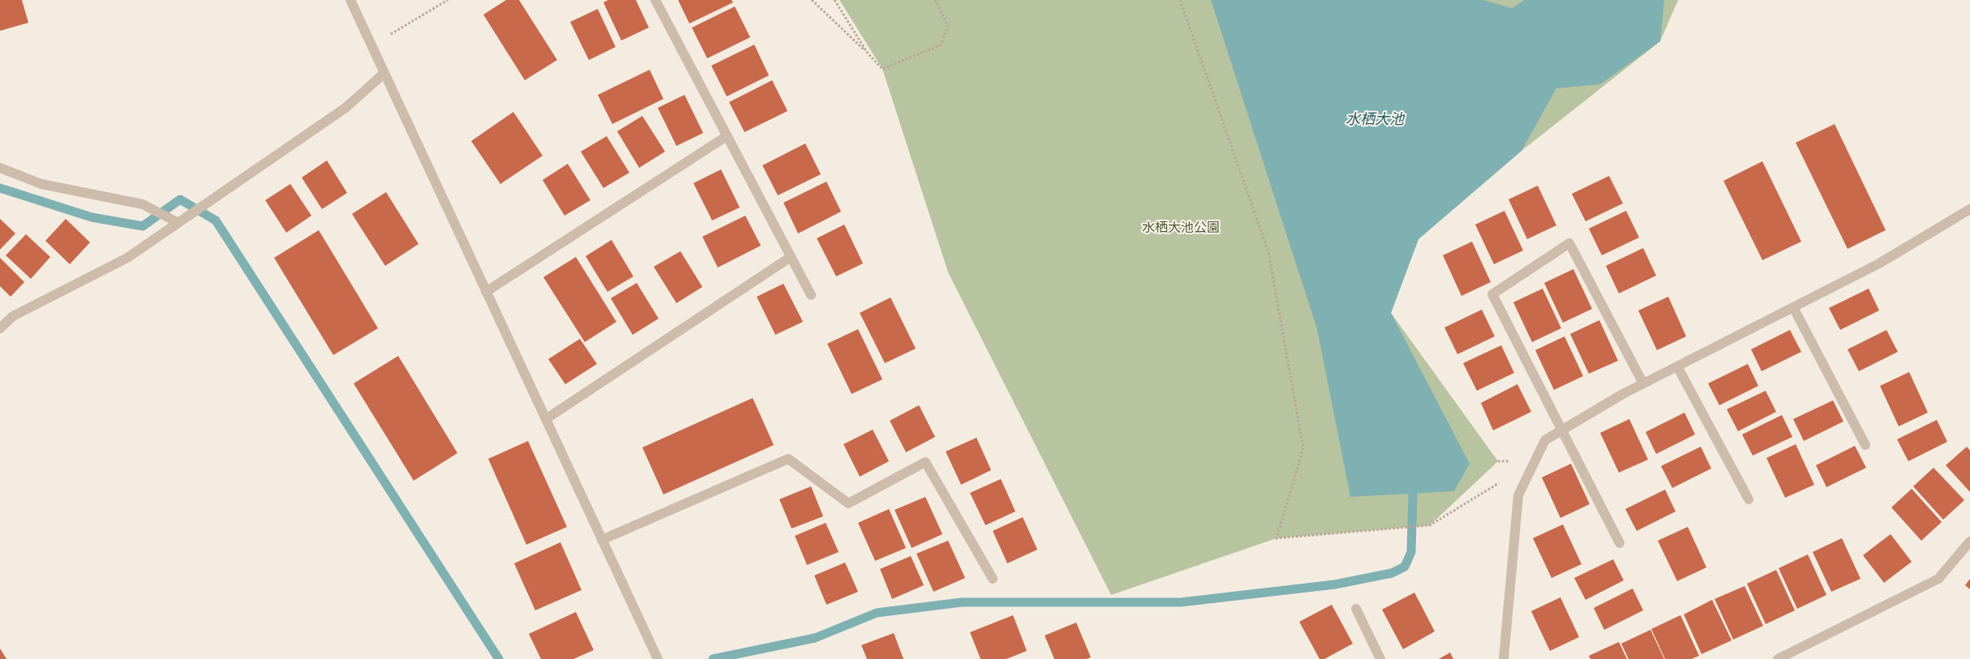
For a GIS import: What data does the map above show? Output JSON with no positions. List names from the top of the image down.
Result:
{
  "water": ["水栖大池"],
  "parks": ["水栖大池公園"]
}
